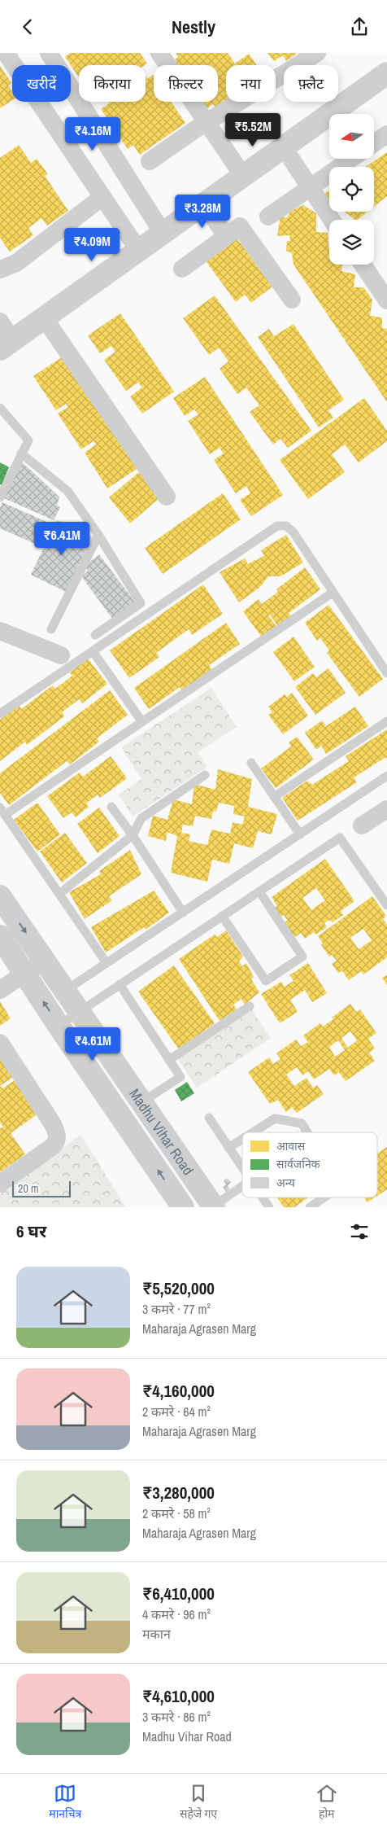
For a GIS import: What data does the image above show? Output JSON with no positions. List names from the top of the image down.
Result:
{
  "streets": {
    "street": ["Madhu Vihar Road"]
  },
  "legend": ["आवास", "सार्वजनिक", "अन्य"],
  "scale_bar": "20 m",
  "north": "left",
  "page": {
    "header": "Nestly",
    "chip": [
      "खरीदें",
      "किराया",
      "फ़िल्टर",
      "नया",
      "फ़्लैट"
    ],
    "price": [
      "₹5.52M",
      "₹4.16M",
      "₹3.28M",
      "₹4.09M",
      "₹6.41M",
      "₹4.61M"
    ],
    "scale": "20 m",
    "heading": "6 घर",
    "list": [
      {
        "name": "₹5,520,000",
        "note": "3 कमरे · 77 m² · Maharaja Agrasen Marg"
      },
      {
        "name": "₹4,160,000",
        "note": "2 कमरे · 64 m² · Maharaja Agrasen Marg"
      },
      {
        "name": "₹3,280,000",
        "note": "2 कमरे · 58 m² · Maharaja Agrasen Marg"
      },
      {
        "name": "₹6,410,000",
        "note": "4 कमरे · 96 m² · मकान"
      },
      {
        "name": "₹4,610,000",
        "note": "3 कमरे · 86 m² · Madhu Vihar Road"
      }
    ],
    "tabs": ["मानचित्र", "सहेजे गए", "होम"]
  }
}
